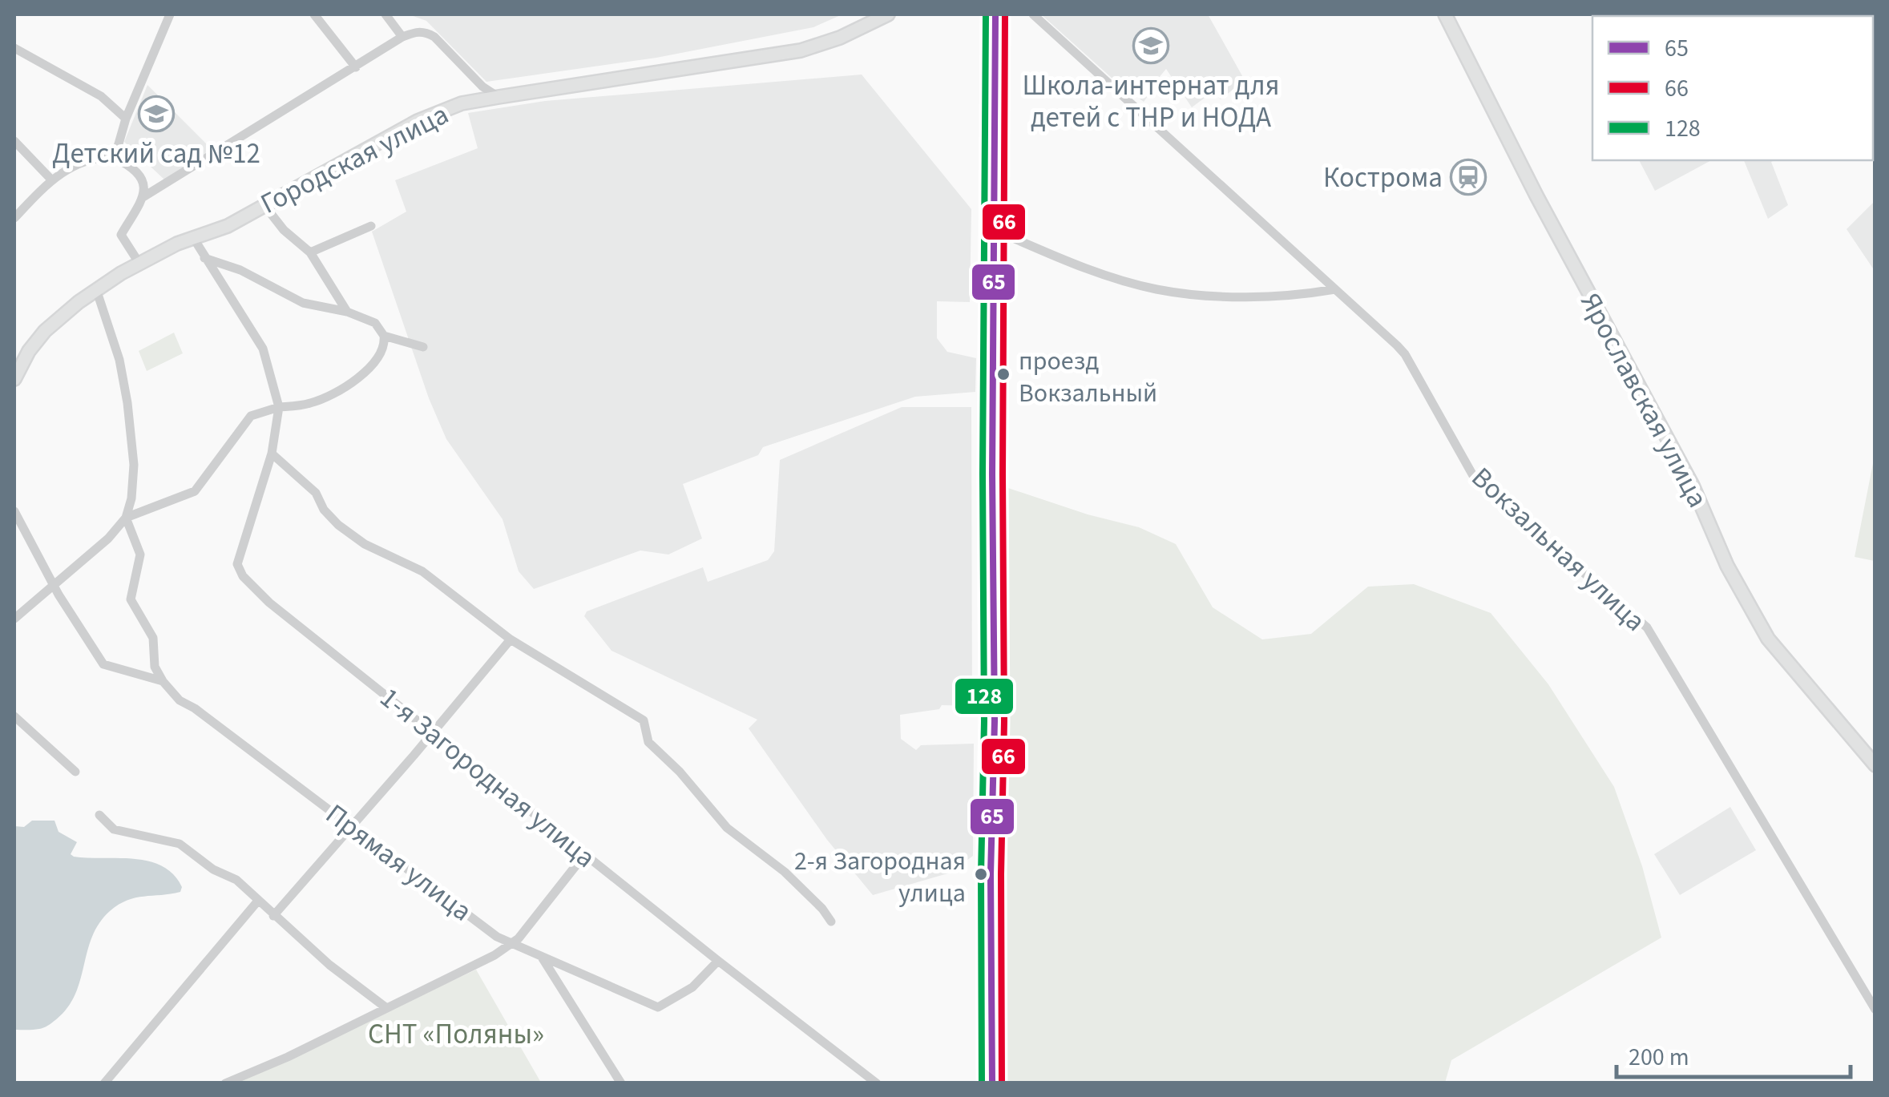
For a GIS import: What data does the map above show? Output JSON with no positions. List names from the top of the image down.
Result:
{
  "streets": {
    "main road": ["Городская улица", "Ярославская улица"],
    "street": ["Вокзальная улица", "1-я Загородная улица", "Прямая улица"]
  },
  "crossings": [
    ["1-я Загородная улица", "Прямая улица"]
  ],
  "parks": ["СНТ «Поляны»"],
  "places": {
    "school or university": ["Школа-интернат для детей с ТНР и НОДА", "Детский сад №12"],
    "station": ["Кострома"],
    "other": ["проезд Вокзальный", "2-я Загородная улица"]
  },
  "lines": ["transit line 65", "transit line 66", "transit line 128"],
  "legend": ["65", "66", "128"],
  "scale_bar": "200 m"
}
